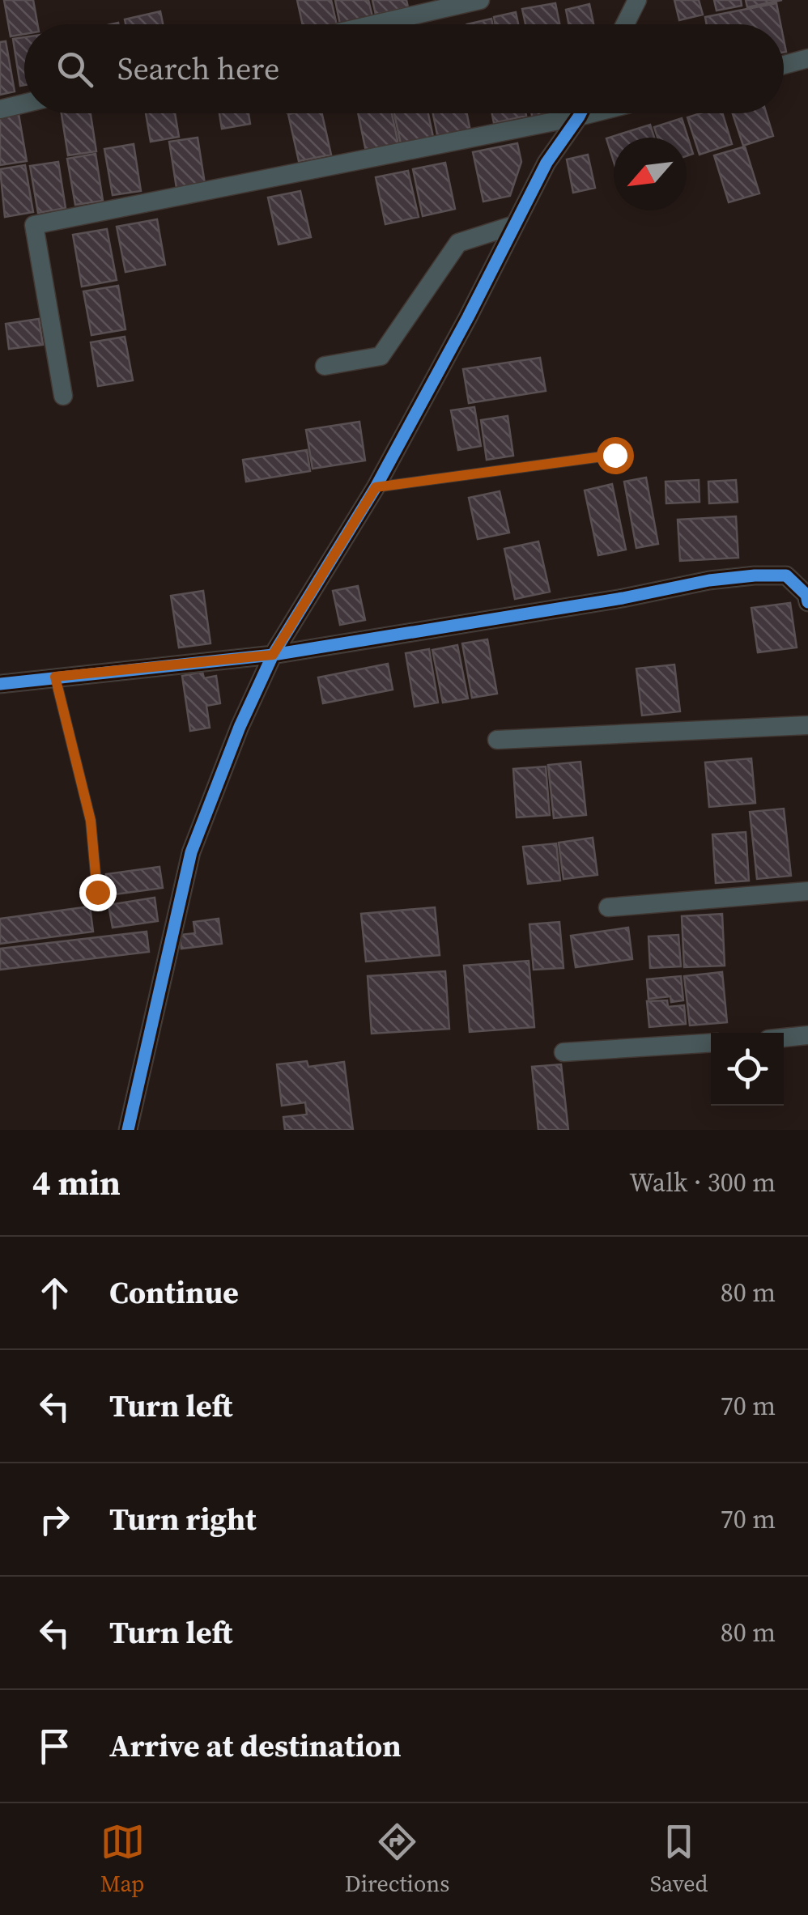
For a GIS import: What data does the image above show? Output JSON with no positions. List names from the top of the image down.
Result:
{
  "north": "bottom left",
  "page": {
    "search": "Search here",
    "heading": ["4 min", "Walk · 300 m"],
    "list": [
      ["Continue", "80 m"],
      ["Turn left", "70 m"],
      ["Turn right", "70 m"],
      ["Turn left", "80 m"],
      "Arrive at destination"
    ],
    "nav": ["Map", "Directions", "Saved"]
  }
}
